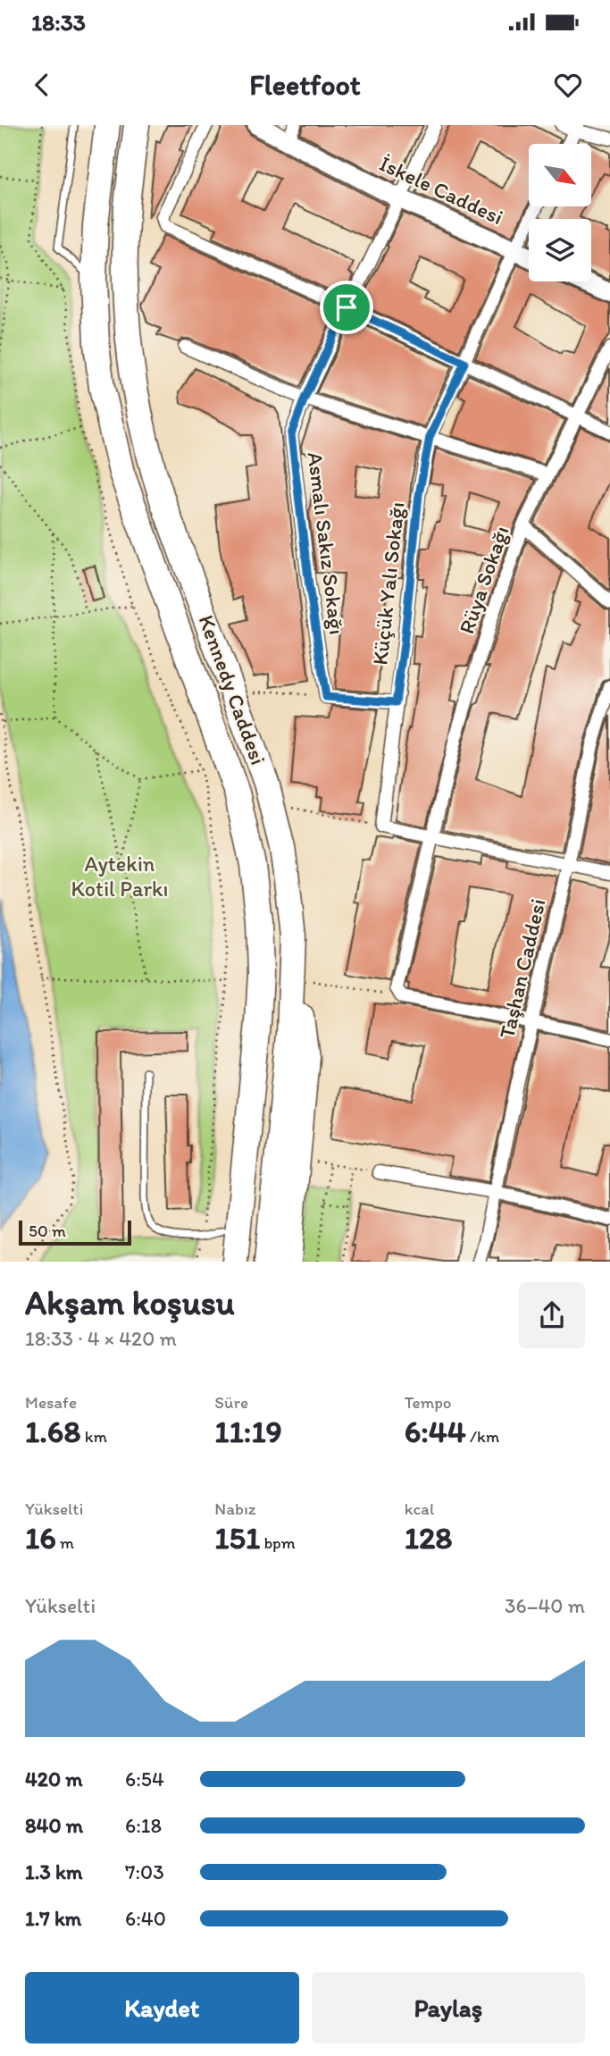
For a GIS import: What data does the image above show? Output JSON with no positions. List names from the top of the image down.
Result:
{
  "streets": {
    "highway": ["Kennedy Caddesi"],
    "street": [
      "İskele Caddesi",
      "Asmalı Sakız Sokağı",
      "Rüya Sokağı",
      "Küçük Yalı Sokağı",
      "Taşhan Caddesi"
    ]
  },
  "crossings": [
    ["İskele Caddesi", "Asmalı Sakız Sokağı"],
    ["İskele Caddesi", "Küçük Yalı Sokağı"],
    ["Rüya Sokağı", "Taşhan Caddesi"]
  ],
  "parks": ["Aytekin Kotil Parkı"],
  "scale_bar": "50 m",
  "north": "bottom right",
  "page": {
    "status": "18:33",
    "header": "Fleetfoot",
    "scale": "50 m",
    "heading": ["Akşam koşusu", "18:33 · 4 × 420 m"],
    "stats": [
      ["Mesafe", "1.68 km"],
      ["Süre", "11:19"],
      ["Tempo", "6:44 /km"],
      ["Yükselti", "16 m"],
      ["Nabız", "151 bpm"],
      ["kcal", "128"]
    ],
    "chart": ["Yükselti", "36–40 m"],
    "list": [
      {
        "name": "420 m",
        "note": "6:54"
      },
      {
        "name": "840 m",
        "note": "6:18"
      },
      {
        "name": "1.3 km",
        "note": "7:03"
      },
      {
        "name": "1.7 km",
        "note": "6:40"
      }
    ],
    "buttons": ["Kaydet", "Paylaş"]
  }
}
